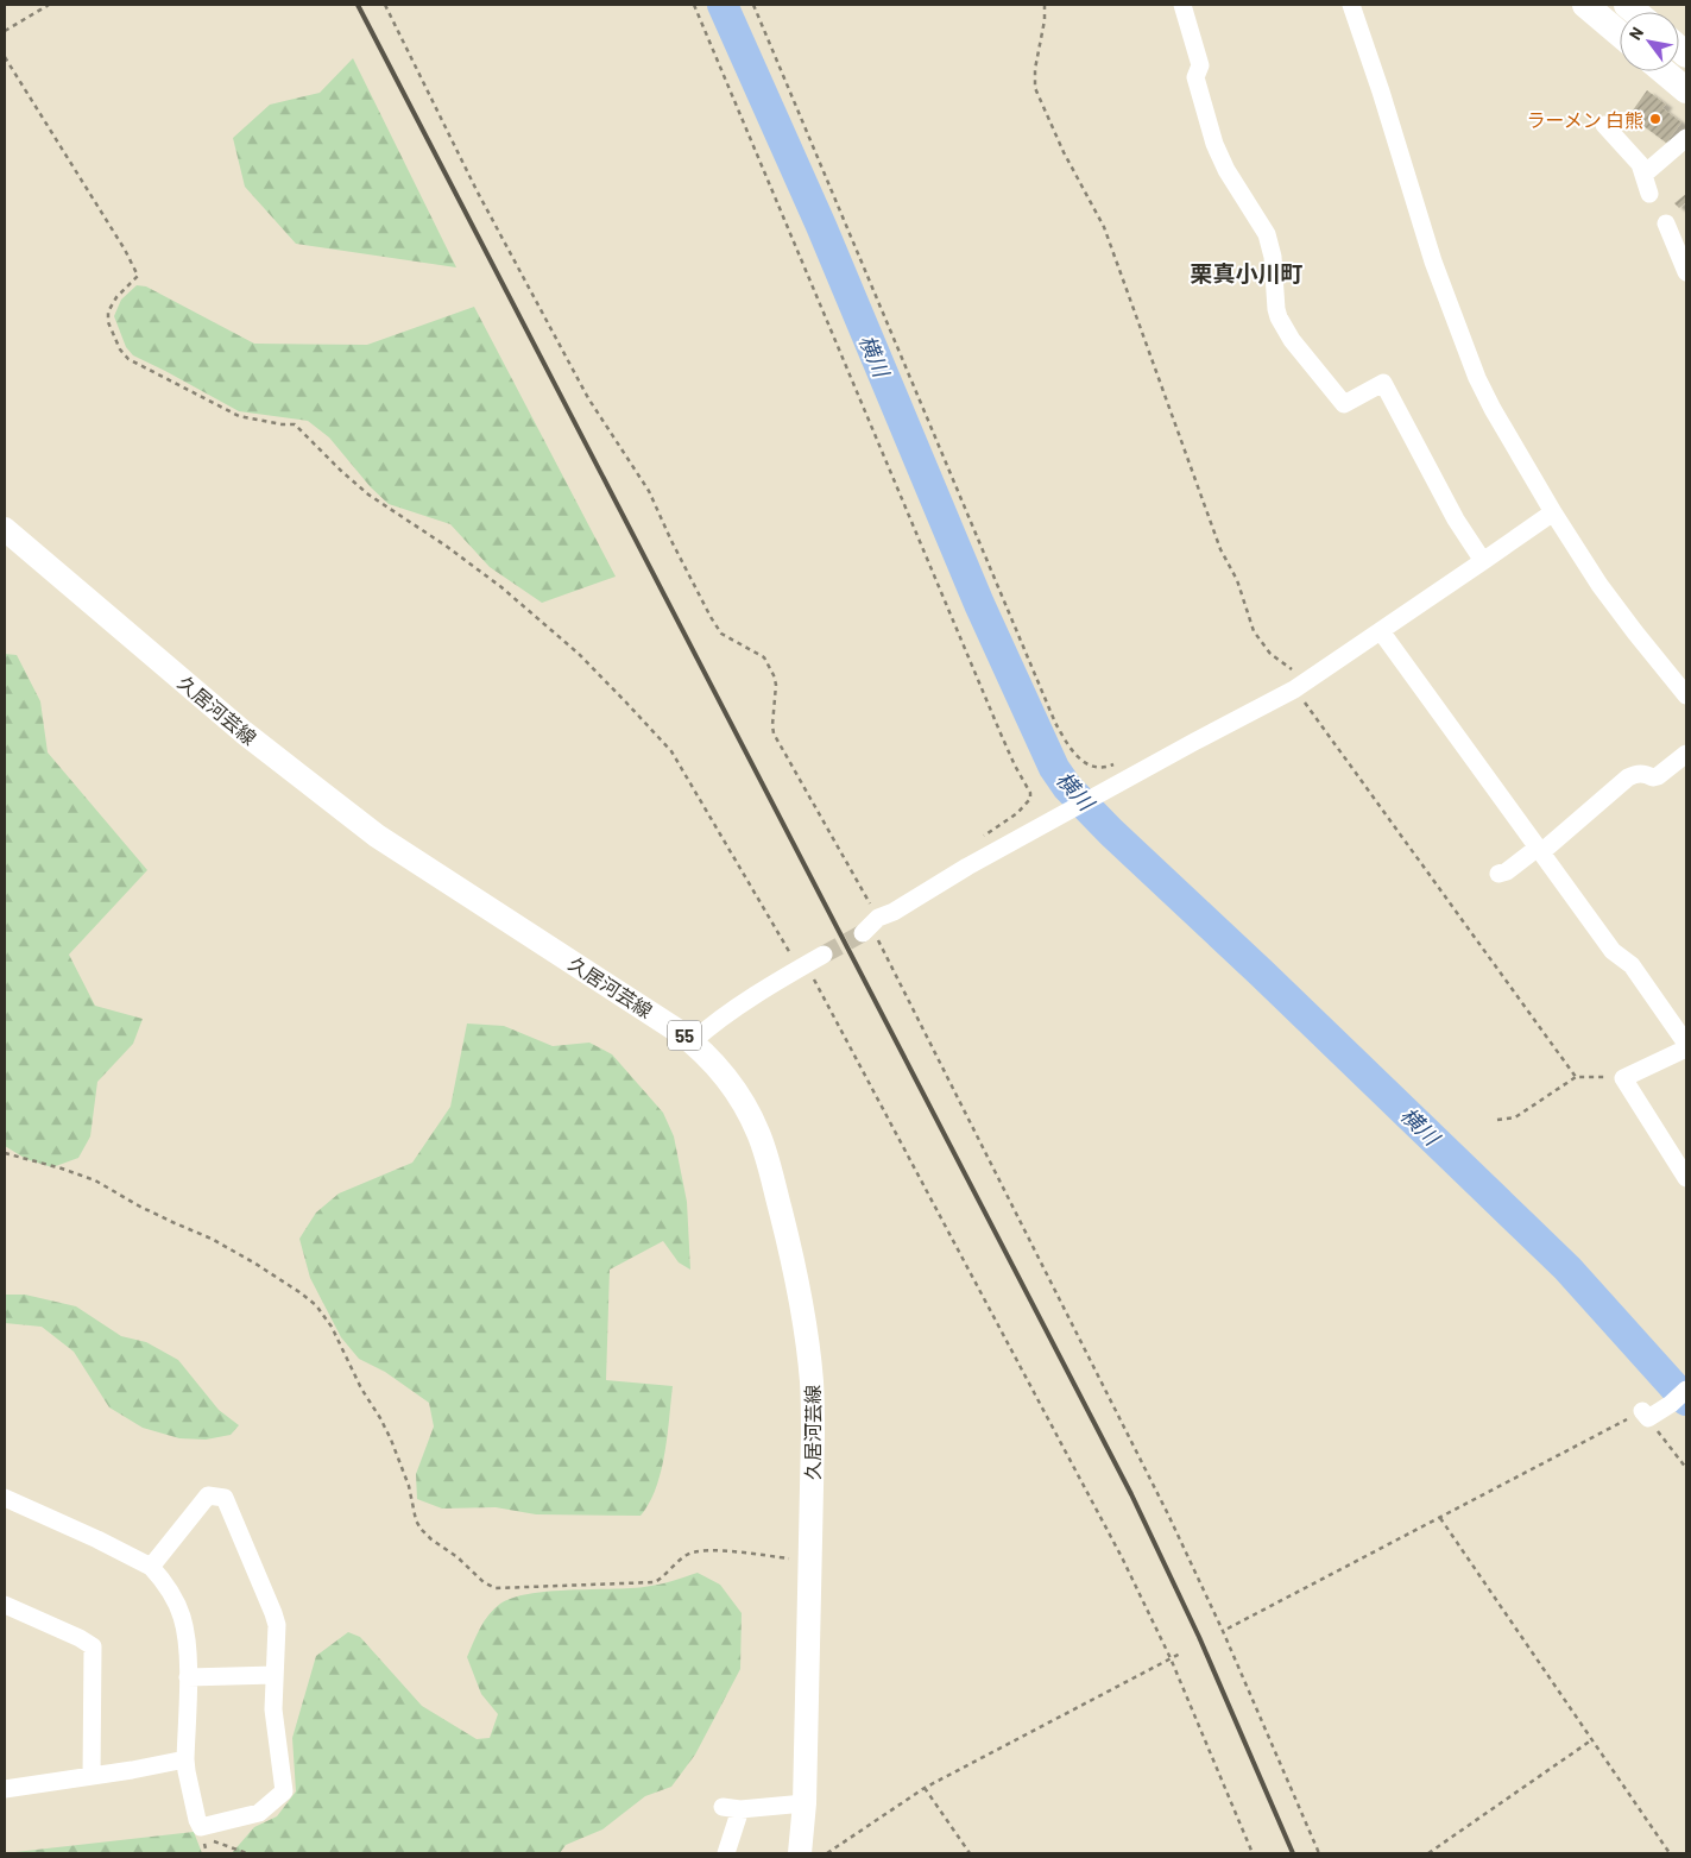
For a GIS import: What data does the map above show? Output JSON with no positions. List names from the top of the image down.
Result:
{
  "streets": {
    "main road": ["久居河芸線", "55"]
  },
  "districts": ["栗真小川町"],
  "water": ["横川"],
  "places": ["ラーメン 白熊"],
  "north": "top left"
}
